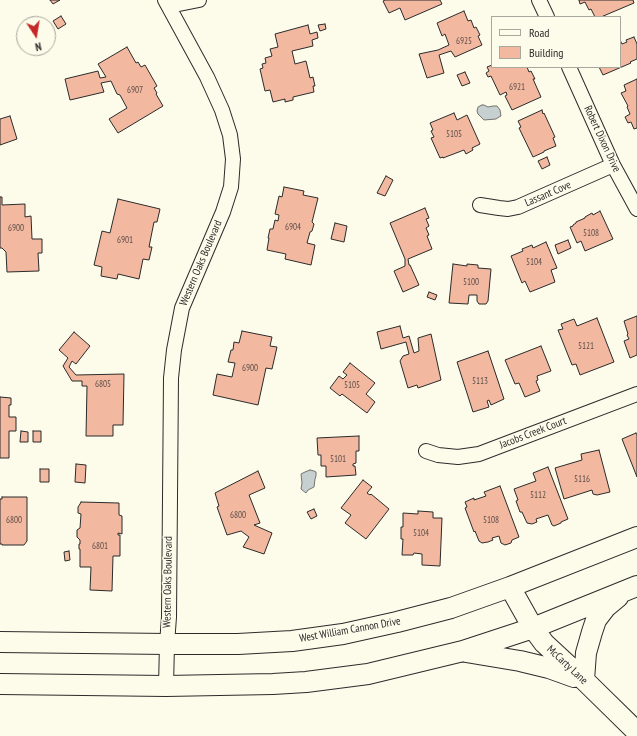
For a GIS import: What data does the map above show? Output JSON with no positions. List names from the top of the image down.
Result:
{
  "streets": {
    "main road": ["West William Cannon Drive", "McCarty Lane"],
    "street": [
      "Robert Dixon Drive",
      "Lassant Cove",
      "Western Oaks Boulevard",
      "Jacobs Creek Court"
    ]
  },
  "crossings": [
    ["Robert Dixon Drive", "Lassant Cove"],
    ["Western Oaks Boulevard", "West William Cannon Drive"],
    ["West William Cannon Drive", "McCarty Lane"]
  ],
  "house_numbers": [
    "6925",
    "6921",
    "6907",
    "5105",
    "6904",
    "6900",
    "5108",
    "6901",
    "5104",
    "5100",
    "5121",
    "6900",
    "5113",
    "6805",
    "5105",
    "5101",
    "5116",
    "5112",
    "6800",
    "6800",
    "5108",
    "5104",
    "6801"
  ],
  "legend": ["Road", "Building"],
  "north": "bottom"
}
